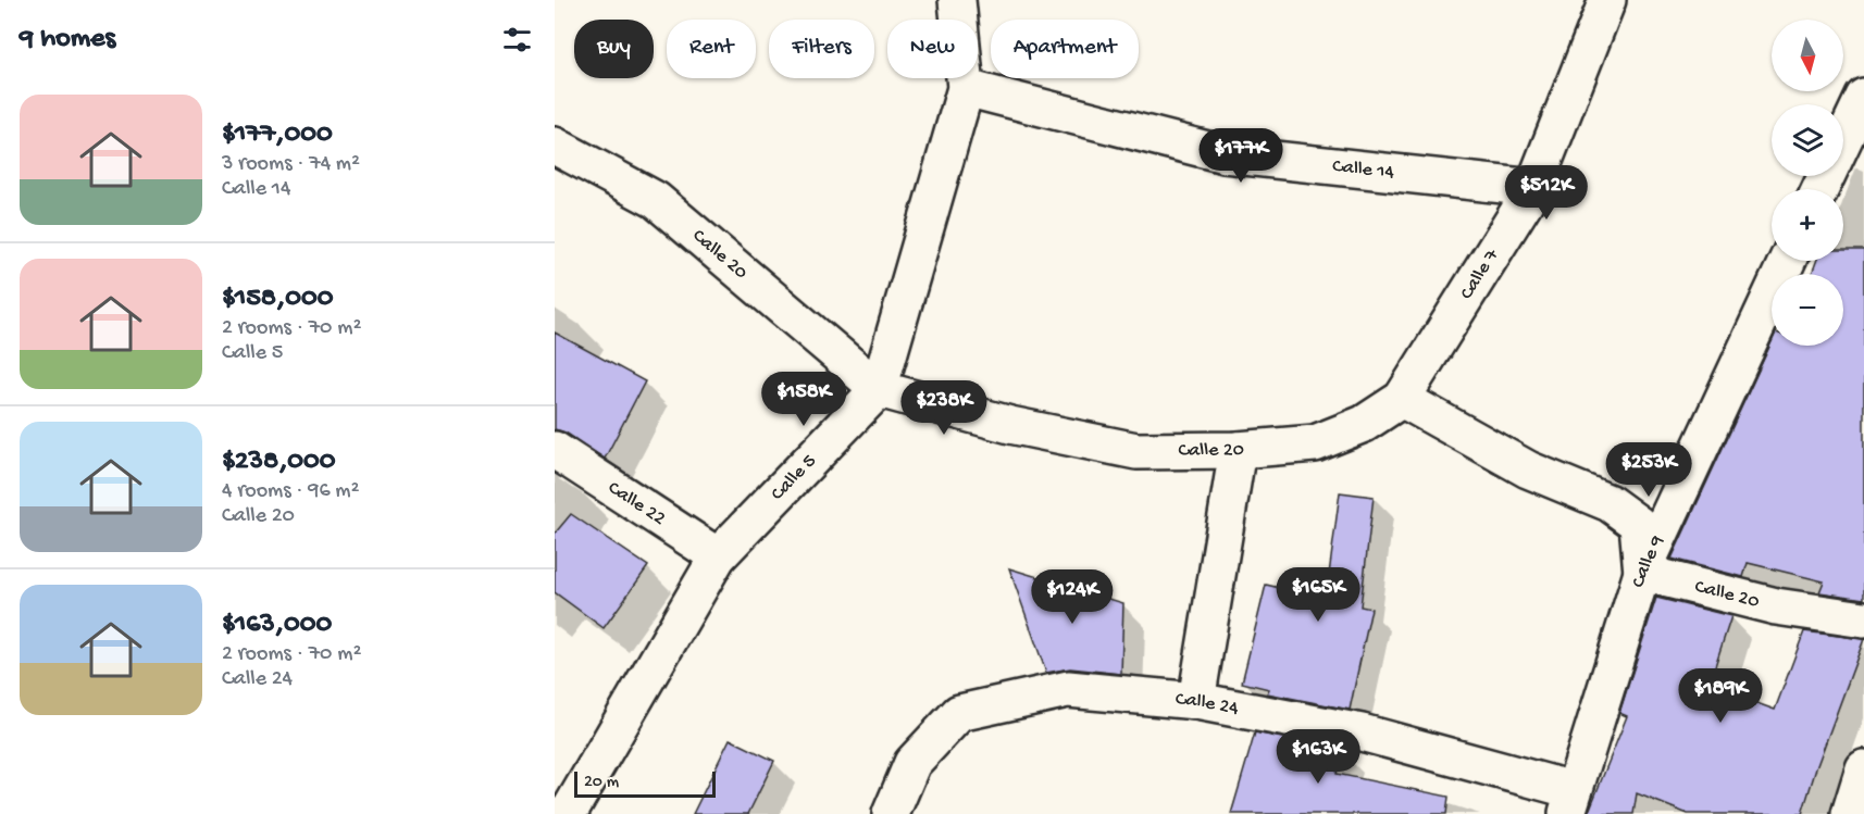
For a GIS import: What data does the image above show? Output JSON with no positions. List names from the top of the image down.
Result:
{
  "streets": {
    "street": [
      "Calle 14",
      "Calle 20",
      "Calle 7",
      "Calle 5",
      "Calle 22",
      "Calle 9",
      "Calle 24"
    ]
  },
  "crossings": [
    ["Calle 14", "Calle 7"],
    ["Calle 14", "Calle 5"],
    ["Calle 20", "Calle 7"],
    ["Calle 20", "Calle 5"],
    ["Calle 20", "Calle 9"],
    ["Calle 5", "Calle 22"],
    ["Calle 9", "Calle 24"]
  ],
  "scale_bar": "20 m",
  "north": "bottom",
  "page": {
    "heading": "9 homes",
    "map_buttons": ["+", "−"],
    "chip": [
      "Buy",
      "Rent",
      "Filters",
      "New",
      "Apartment"
    ],
    "list": [
      {
        "name": "$177,000",
        "note": "3 rooms · 74 m² · Calle 14"
      },
      {
        "name": "$158,000",
        "note": "2 rooms · 70 m² · Calle 5"
      },
      {
        "name": "$238,000",
        "note": "4 rooms · 96 m² · Calle 20"
      },
      {
        "name": "$163,000",
        "note": "2 rooms · 70 m² · Calle 24"
      }
    ],
    "price": [
      "$177K",
      "$512K",
      "$158K",
      "$238K",
      "$253K",
      "$165K",
      "$124K",
      "$189K",
      "$163K"
    ],
    "scale": "20 m"
  }
}
